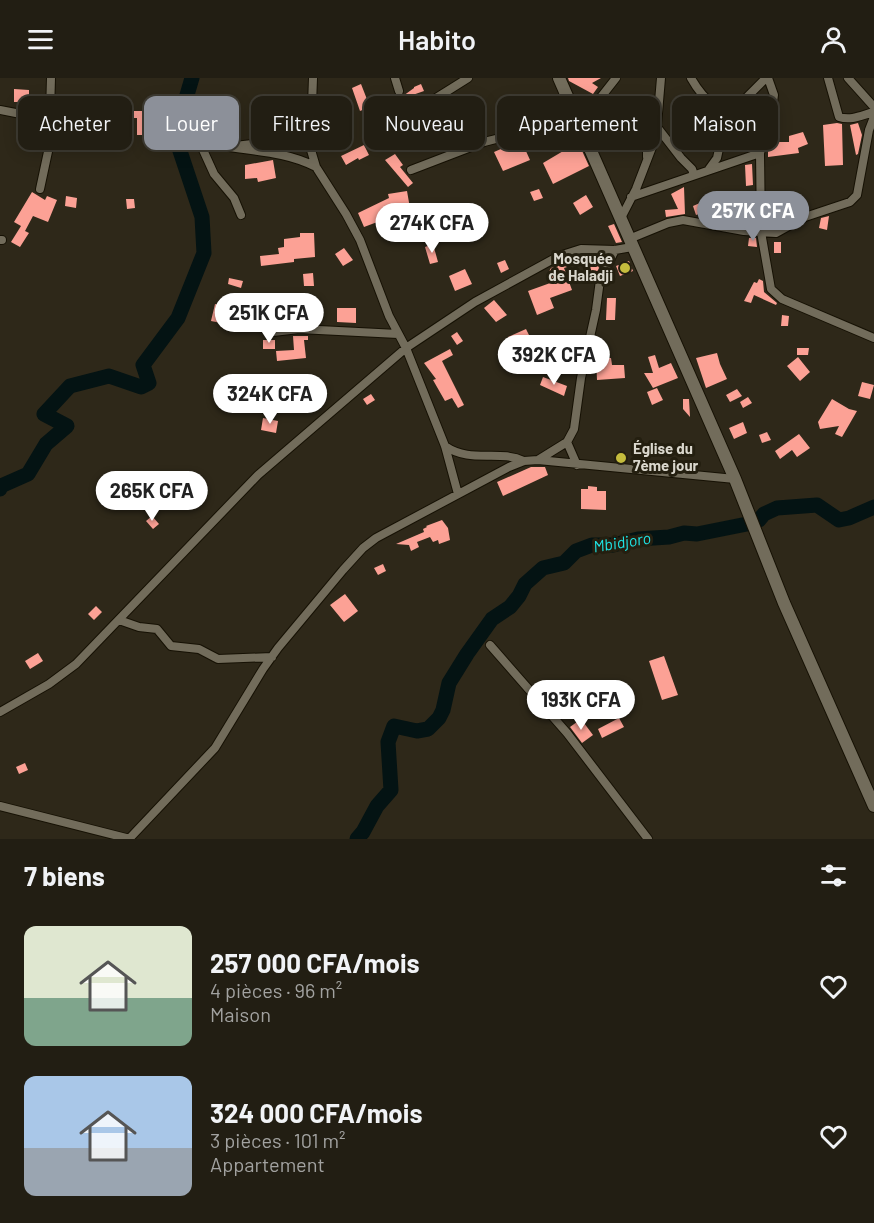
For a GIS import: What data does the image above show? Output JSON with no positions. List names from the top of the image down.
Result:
{
  "water": ["Mbidjoro"],
  "places": ["Mosquée de Haladji", "Église du 7ème jour"],
  "page": {
    "header": "Habito",
    "chip": [
      "Acheter",
      "Louer",
      "Filtres",
      "Nouveau",
      "Appartement",
      "Maison"
    ],
    "price": [
      "257K CFA",
      "274K CFA",
      "251K CFA",
      "392K CFA",
      "324K CFA",
      "265K CFA",
      "193K CFA"
    ],
    "heading": "7 biens",
    "list": [
      {
        "name": "257 000 CFA/mois",
        "note": "4 pièces · 96 m² · Maison"
      },
      {
        "name": "324 000 CFA/mois",
        "note": "3 pièces · 101 m² · Appartement"
      }
    ]
  }
}
